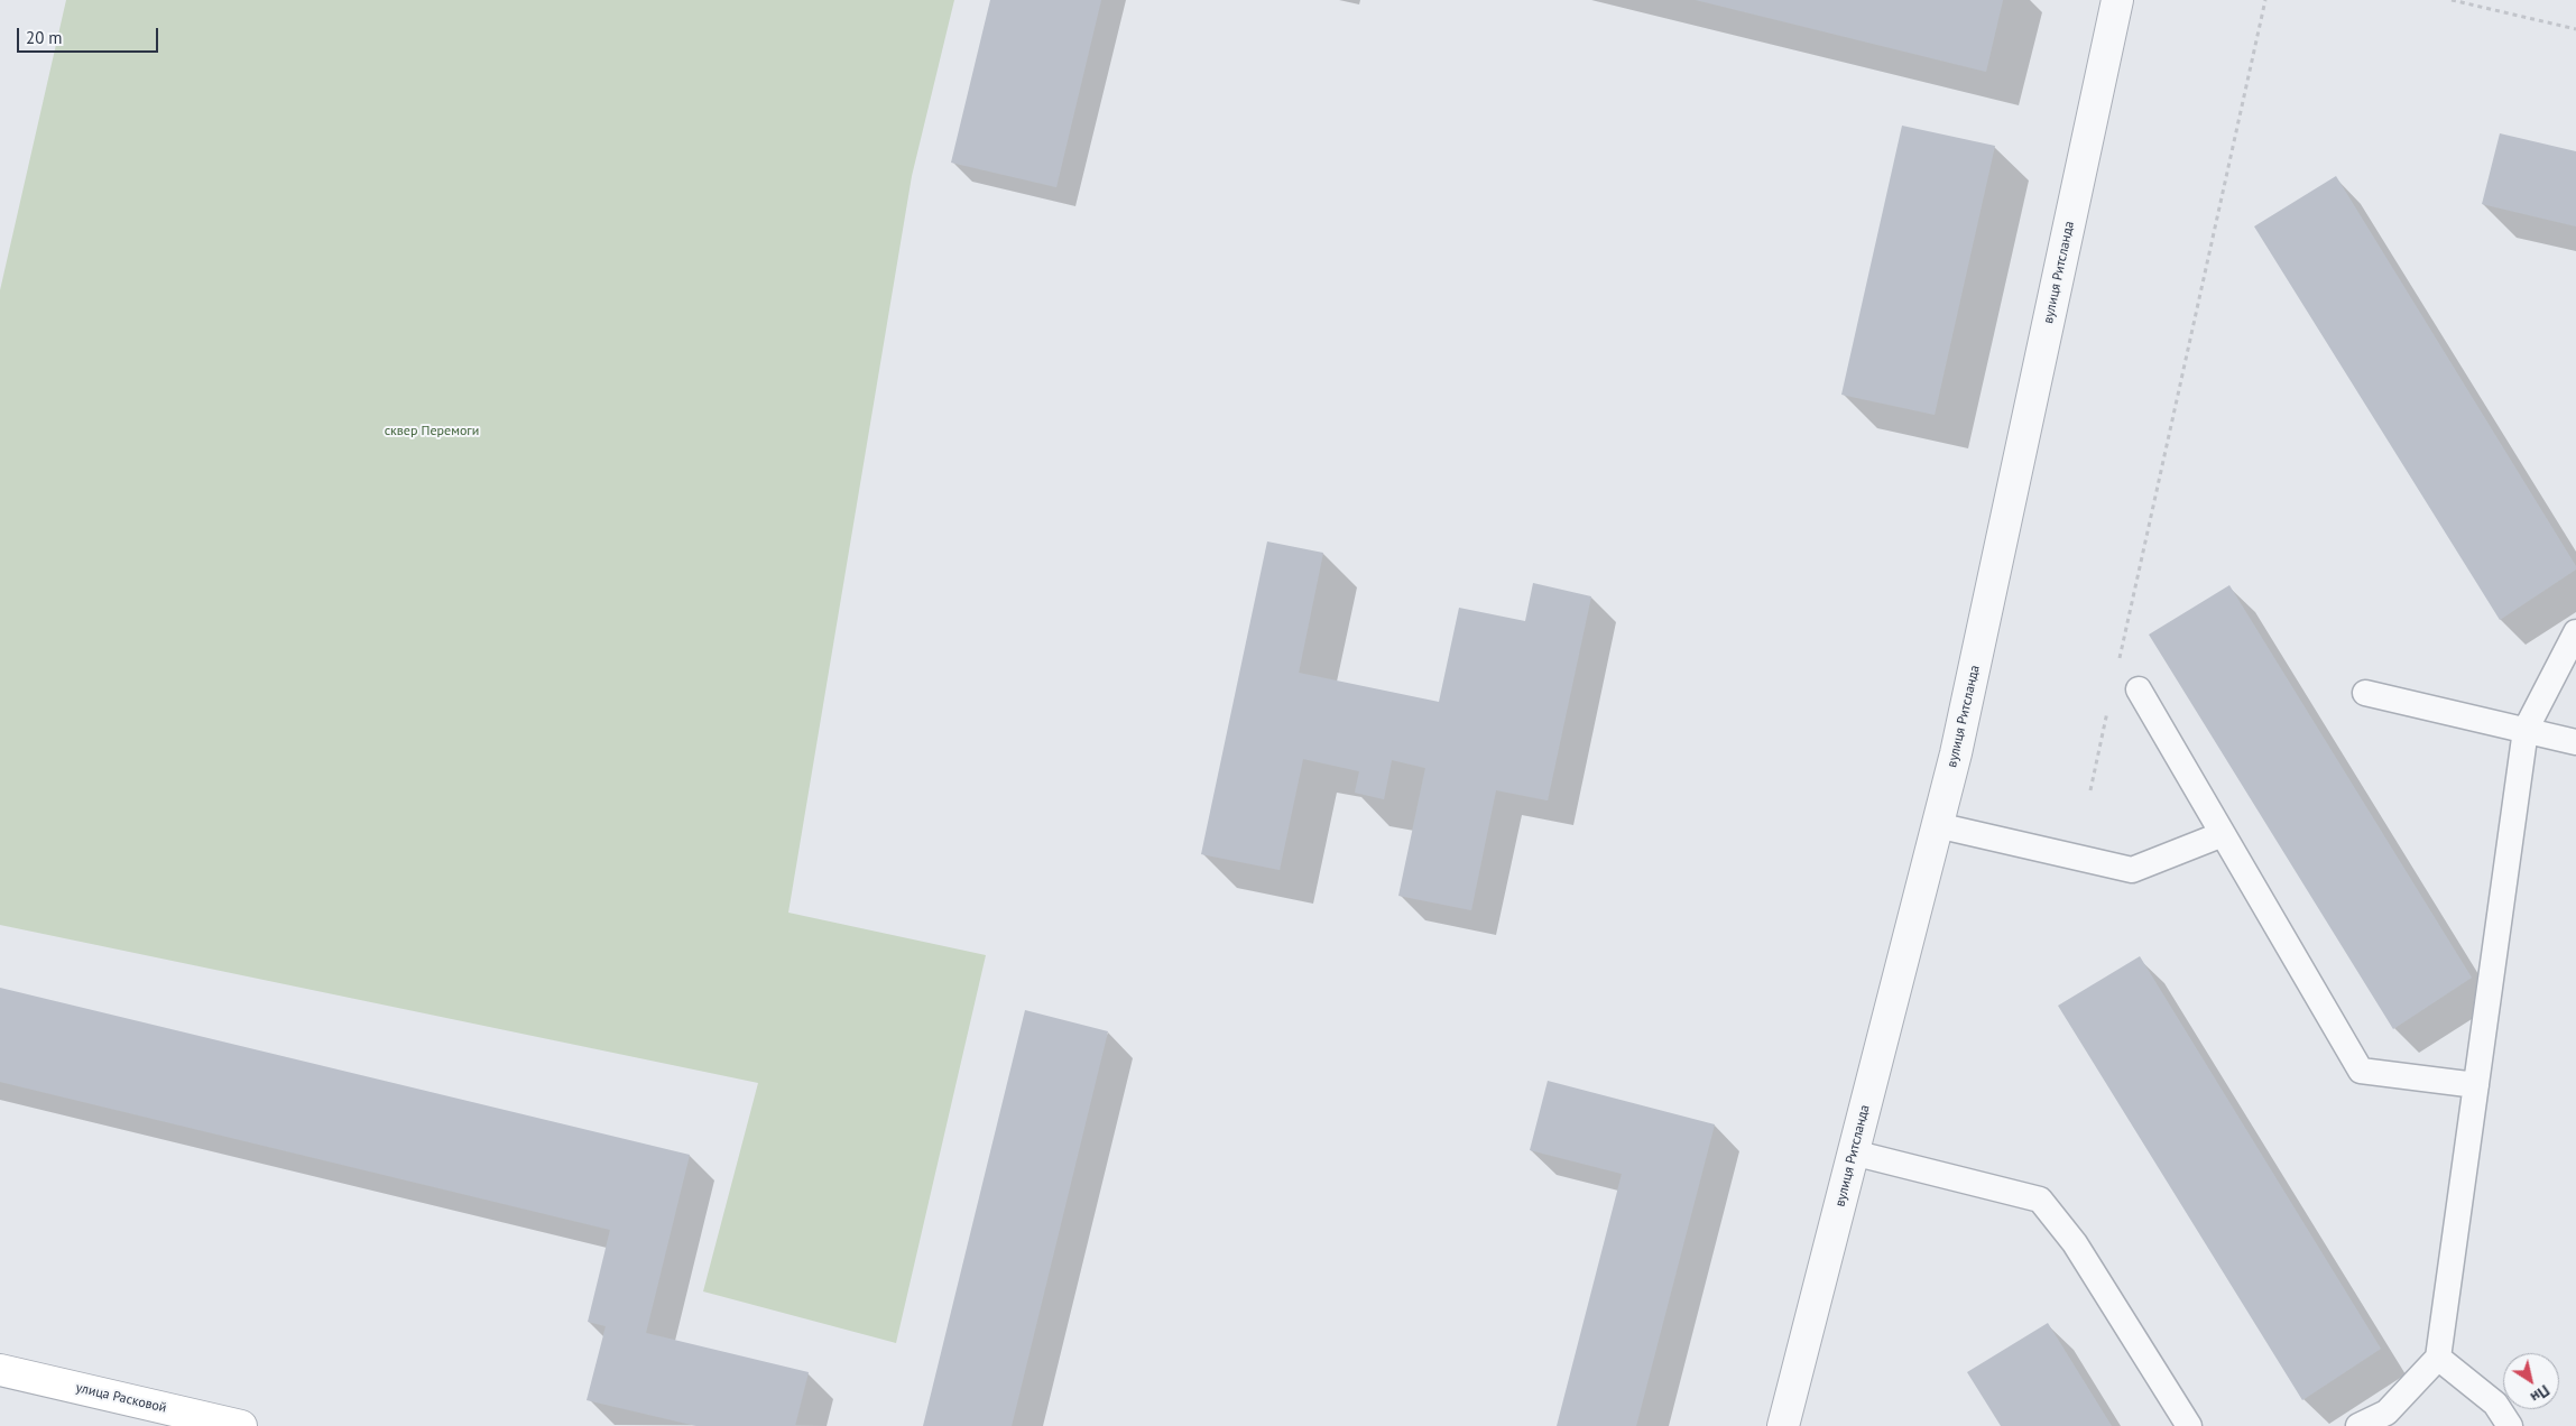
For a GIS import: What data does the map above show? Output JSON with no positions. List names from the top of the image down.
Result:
{
  "streets": {
    "street": ["вулиця Ритсланда", "улица Расковой"]
  },
  "parks": ["сквер Перемоги"],
  "scale_bar": "20 m",
  "north": "bottom right"
}
